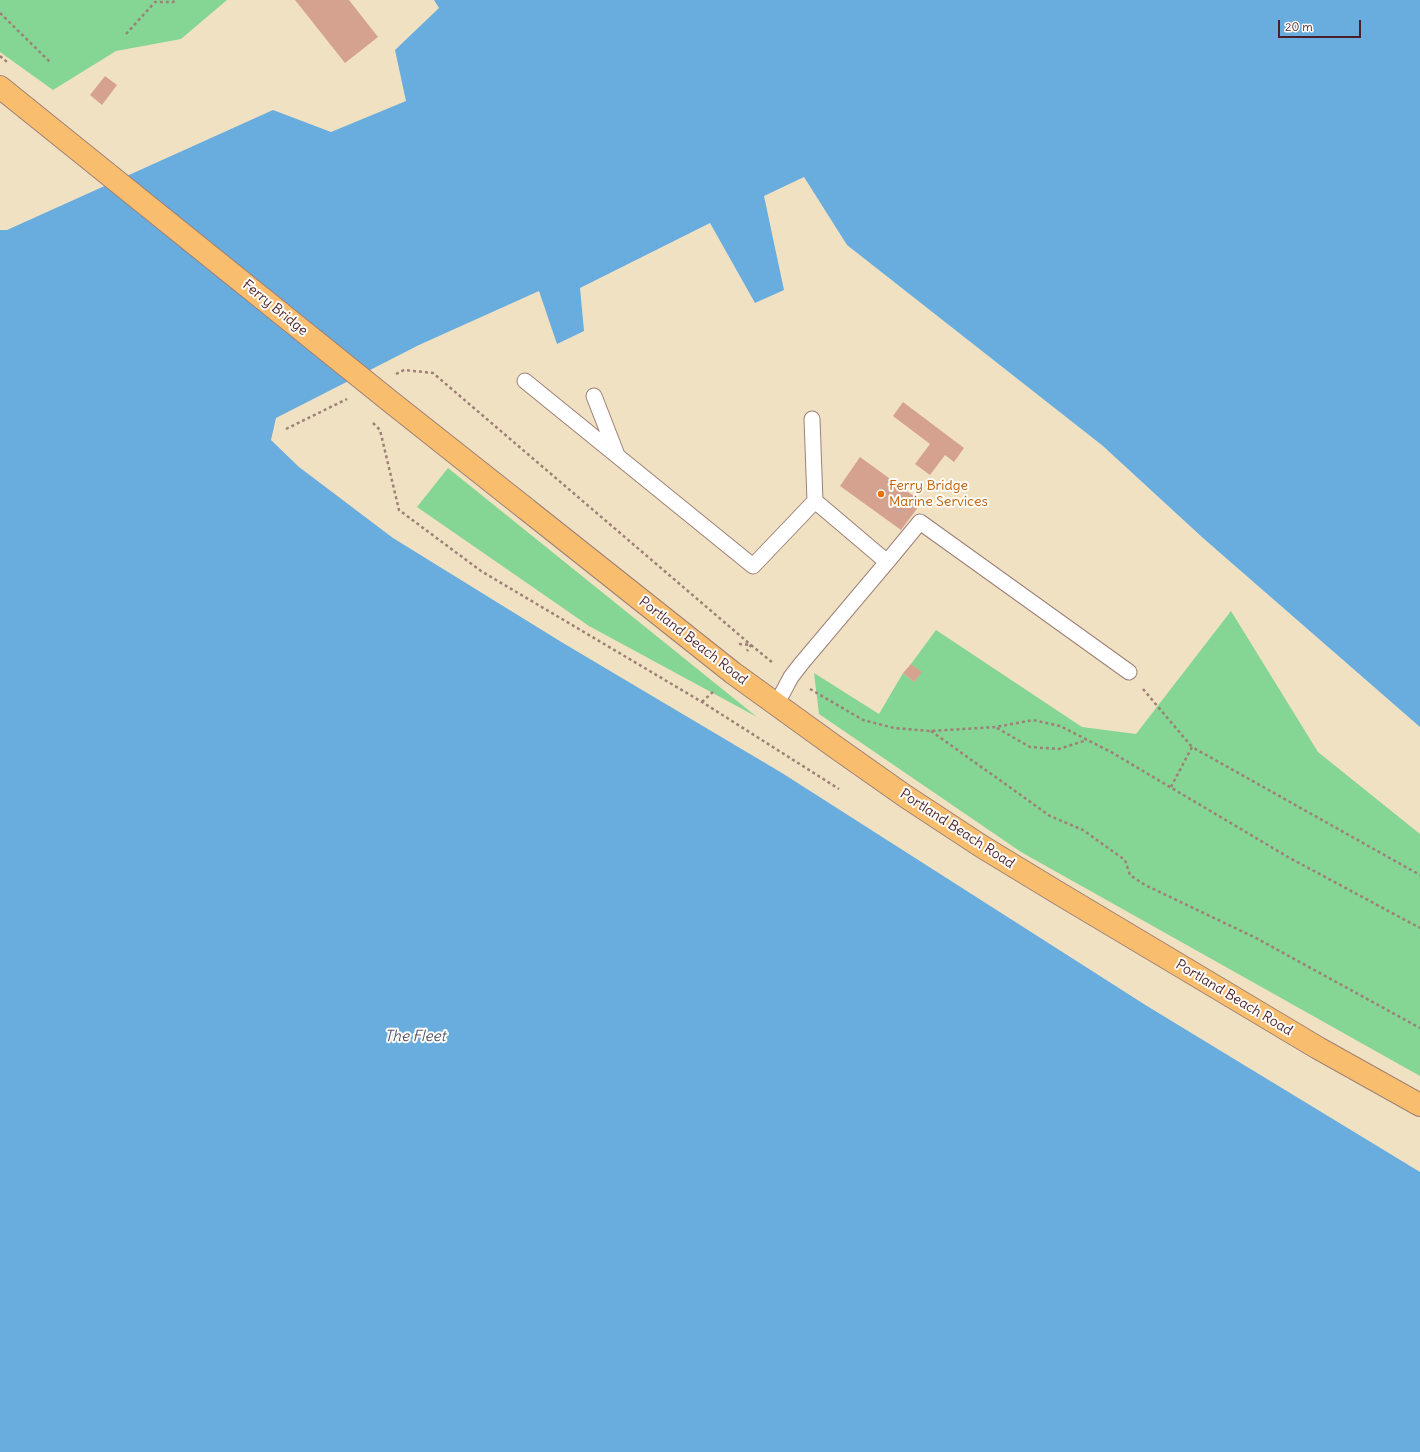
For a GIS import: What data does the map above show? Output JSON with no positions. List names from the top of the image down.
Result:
{
  "streets": {
    "highway": ["Ferry Bridge", "Portland Beach Road"]
  },
  "crossings": [
    ["Ferry Bridge", "Portland Beach Road"]
  ],
  "water": ["The Fleet"],
  "places": ["Ferry Bridge Marine Services"],
  "scale_bar": "20 m"
}
